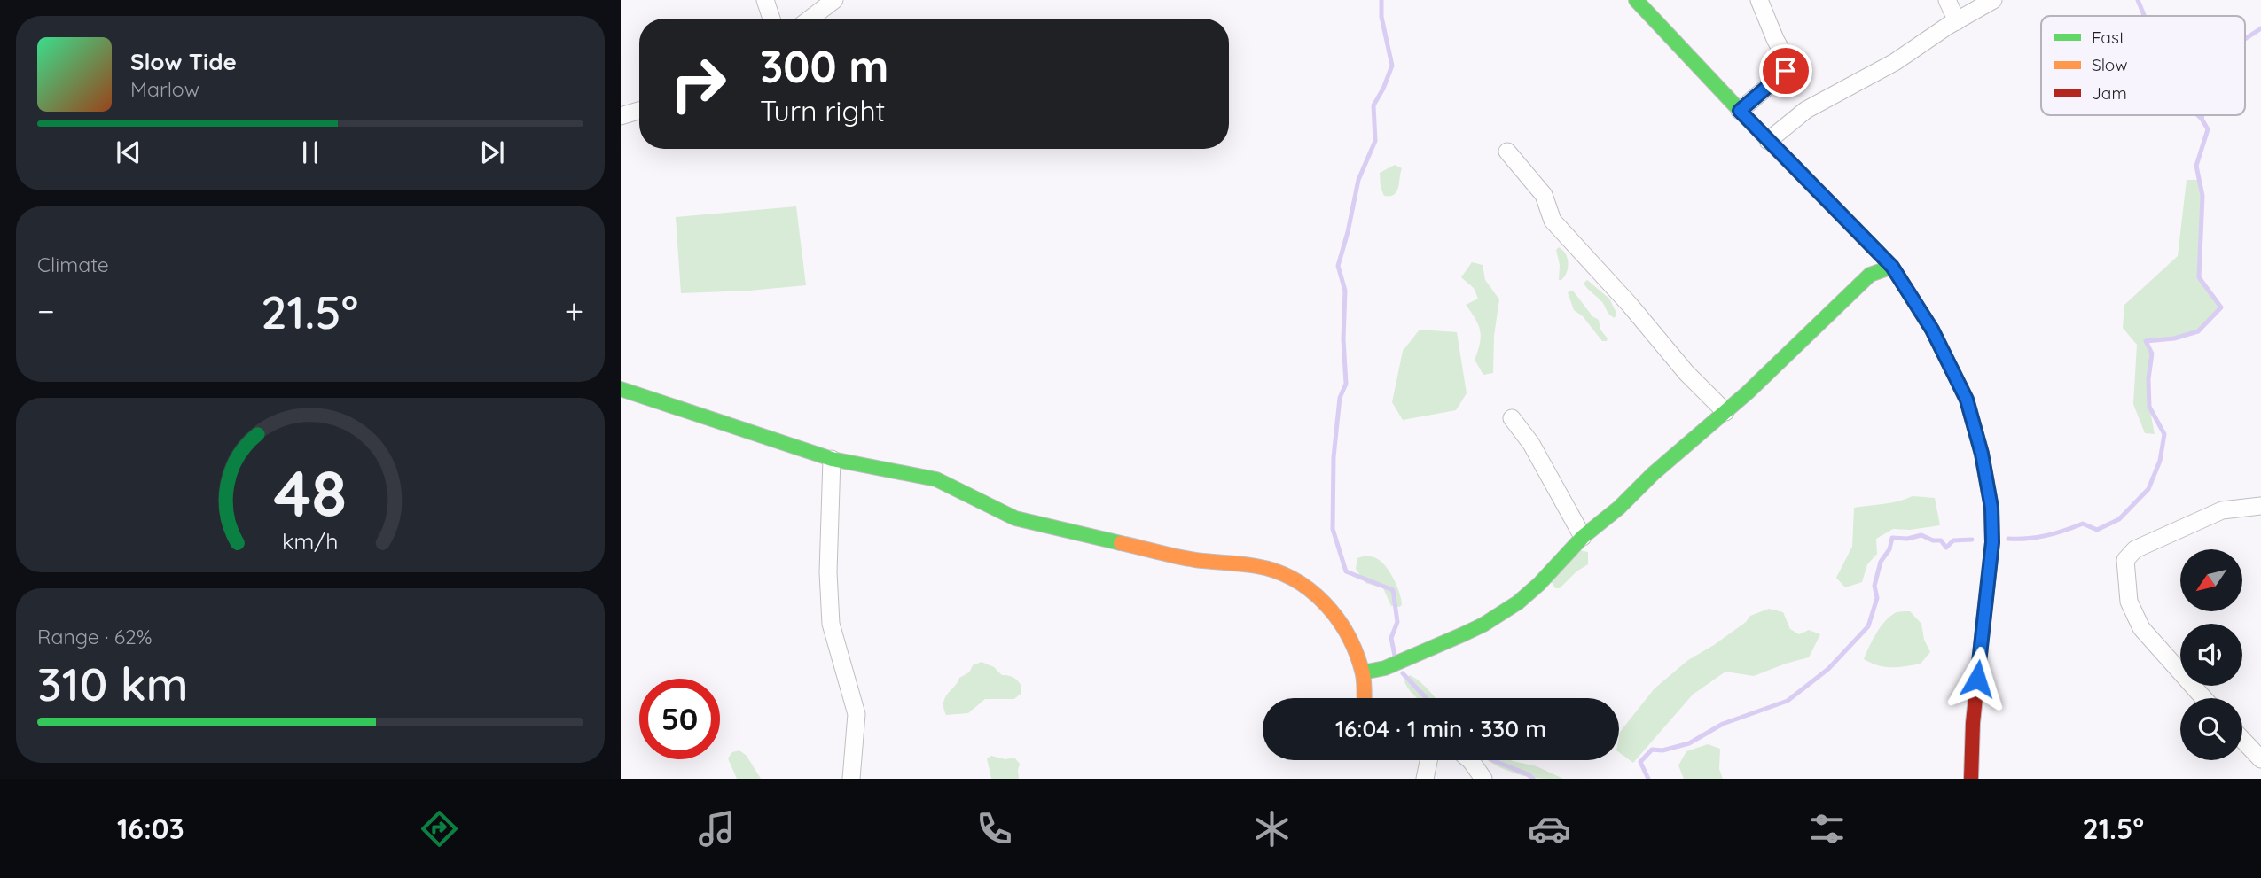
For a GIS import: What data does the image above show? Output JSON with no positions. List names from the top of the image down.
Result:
{
  "legend": ["Fast", "Slow", "Jam"],
  "north": "bottom left",
  "page": {
    "turn": ["300 m", "Turn right"],
    "song": ["Slow Tide", "Marlow"],
    "tile": [
      "Climate",
      ["Range · 62%", "310 km"]
    ],
    "heat": ["−", "21.5°", "+"],
    "limit": "50",
    "trip": "16:04 · 1 min · 330 m",
    "tabs": ["16:03", "21.5°"],
    "gauge": ["48", "km/h"]
  }
}
